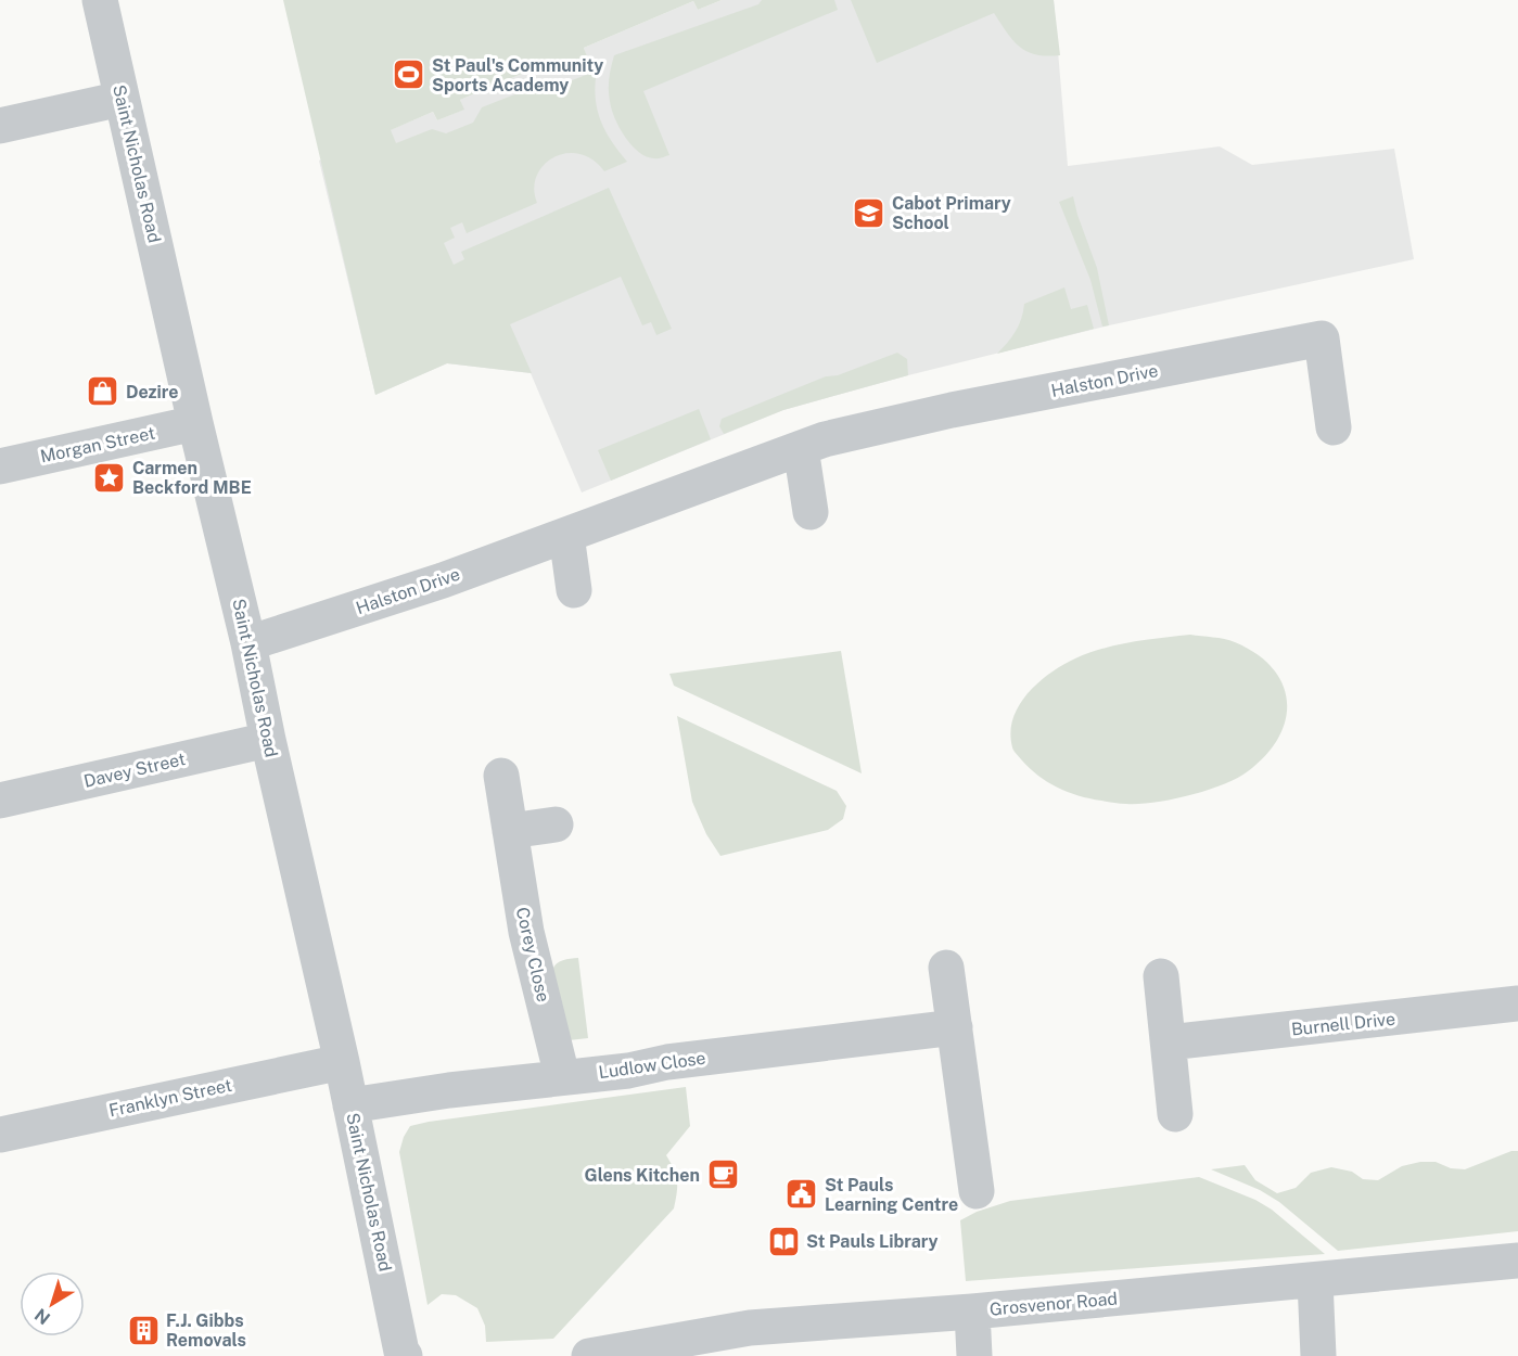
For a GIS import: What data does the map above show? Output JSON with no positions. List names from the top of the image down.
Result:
{
  "streets": {
    "street": [
      "Saint Nicholas Road",
      "Halston Drive",
      "Morgan Street",
      "Davey Street",
      "Corey Close",
      "Burnell Drive",
      "Ludlow Close",
      "Franklyn Street",
      "Grosvenor Road"
    ]
  },
  "crossings": [
    ["Saint Nicholas Road", "Halston Drive"],
    ["Saint Nicholas Road", "Morgan Street"],
    ["Saint Nicholas Road", "Davey Street"],
    ["Saint Nicholas Road", "Ludlow Close"],
    ["Saint Nicholas Road", "Franklyn Street"],
    ["Corey Close", "Ludlow Close"]
  ],
  "places": {
    "sports": ["St Paul's Community Sports Academy"],
    "school or university": ["Cabot Primary School"],
    "shop": ["Dezire"],
    "place": ["Carmen Beckford MBE"],
    "cafe": ["Glens Kitchen"],
    "public building": ["St Pauls Learning Centre"],
    "library": ["St Pauls Library"],
    "building": ["F.J. Gibbs Removals"]
  },
  "north": "bottom left"
}
